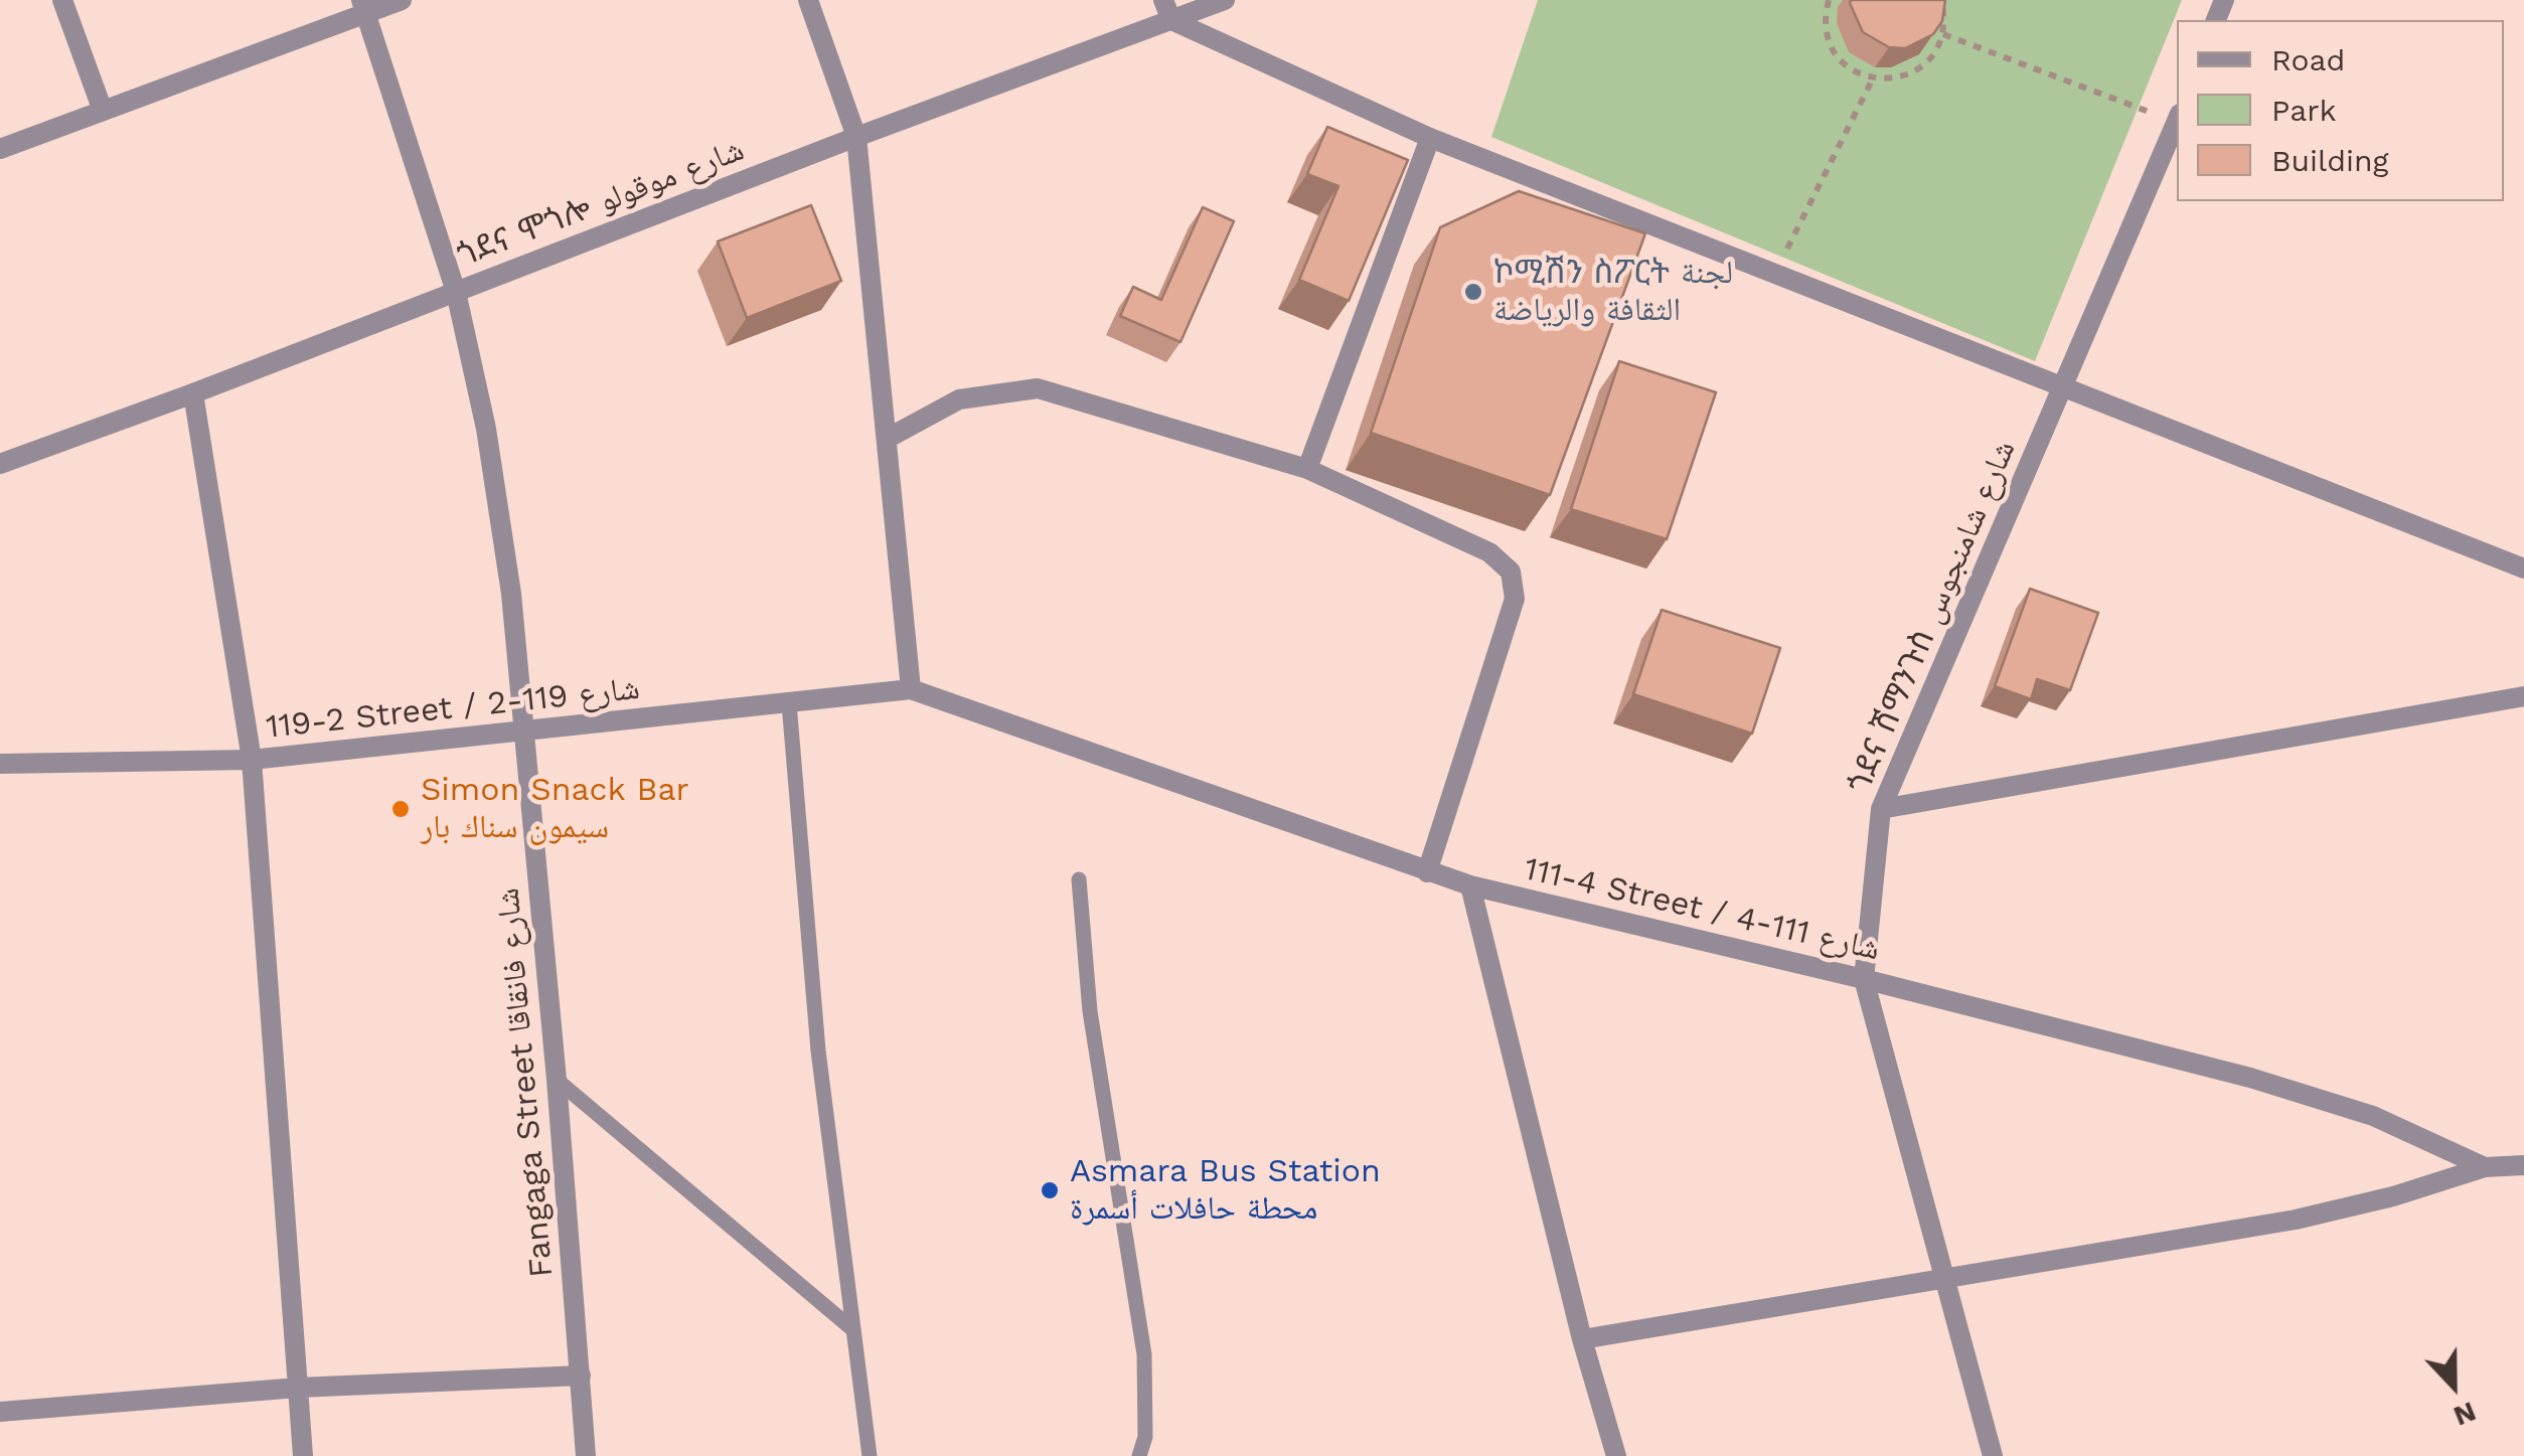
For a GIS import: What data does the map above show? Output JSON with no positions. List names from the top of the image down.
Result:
{
  "streets": {
    "street": [
      "ጎደና ሞጎሎ شارع موقولو",
      "ጎደና ሽማንጉስ شارع شامنجوس",
      "119-2 Street / شارع 119-2",
      "111-4 Street / شارع 111-4",
      "Fangaga Street شارع فانقاقا"
    ]
  },
  "crossings": [
    ["ጎደና ሞጎሎ شارع موقولو", "Fangaga Street شارع فانقاقا"],
    ["ጎደና ሽማንጉስ شارع شامنجوس", "111-4 Street / شارع 111-4"],
    ["119-2 Street / شارع 119-2", "111-4 Street / شارع 111-4"],
    ["119-2 Street / شارع 119-2", "Fangaga Street شارع فانقاقا"]
  ],
  "places": ["ኮሚሽን ስፖርት لجنة الثقافة والرياضة", "Simon Snack Bar سيمون سناك بار", "Asmara Bus Station محطة حافلات أسمرة"],
  "legend": ["Road", "Park", "Building"],
  "north": "bottom"
}
